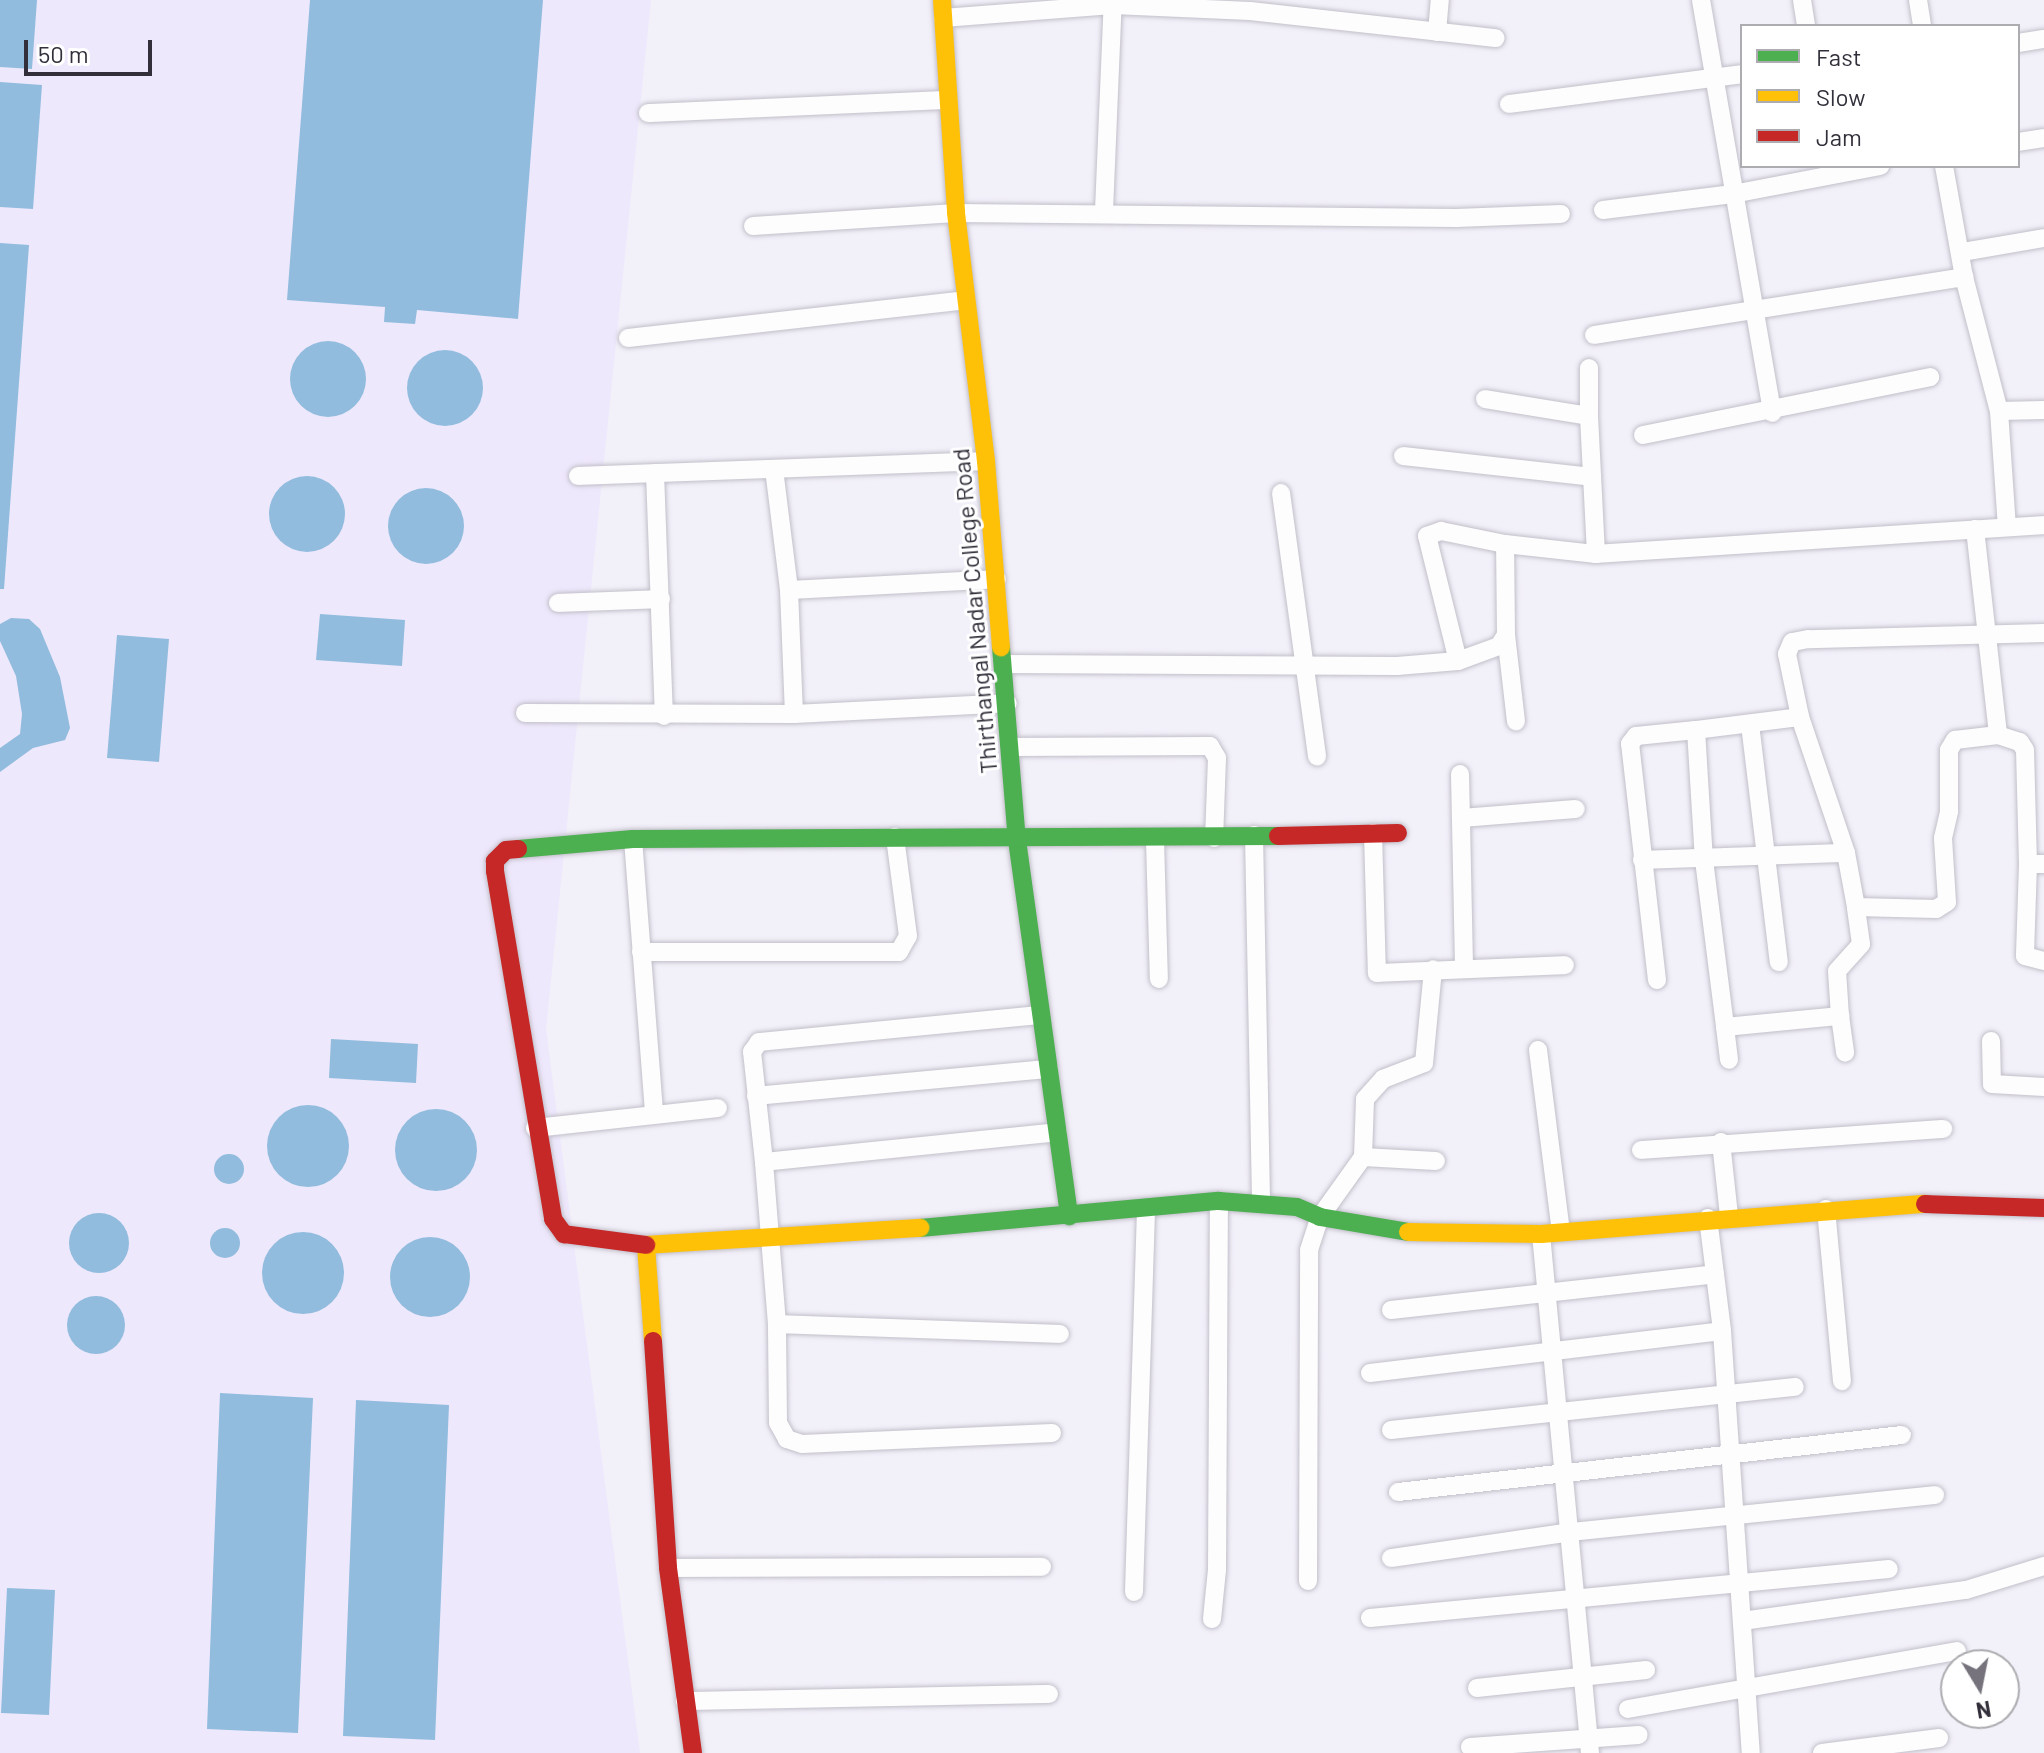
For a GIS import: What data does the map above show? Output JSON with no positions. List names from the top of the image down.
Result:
{
  "streets": {
    "street": ["Thirthangal Nadar College Road"]
  },
  "legend": ["Fast", "Slow", "Jam"],
  "scale_bar": "50 m",
  "north": "bottom"
}
